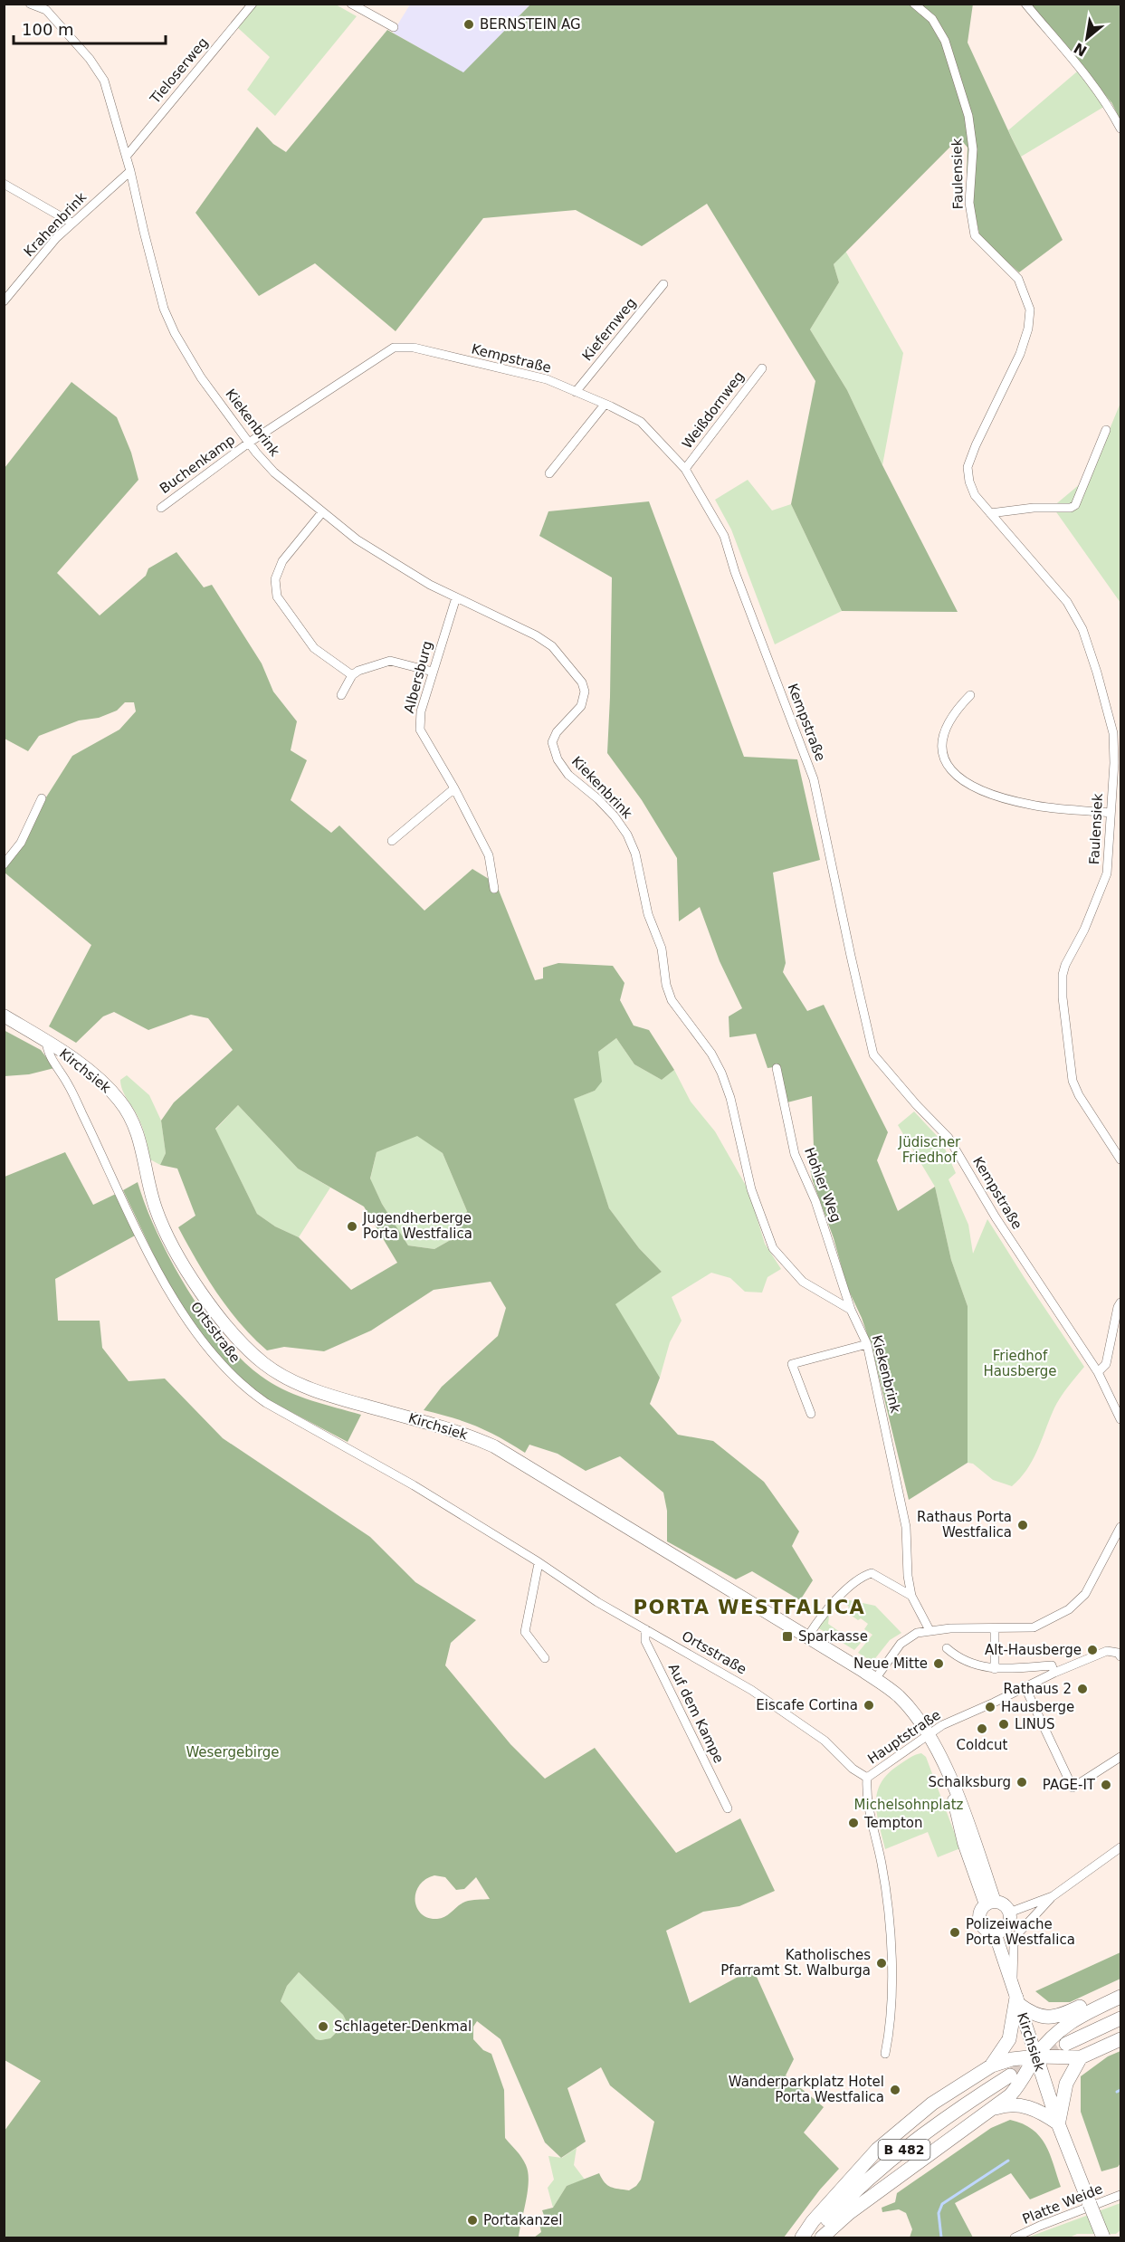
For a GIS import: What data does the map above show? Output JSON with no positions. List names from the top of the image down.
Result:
{
  "streets": {
    "main road": ["Kirchsiek", "B 482"],
    "street": [
      "Tieloserweg",
      "Faulensiek",
      "Krahenbrink",
      "Kiefernweg",
      "Kempstraße",
      "Weißdornweg",
      "Kiekenbrink",
      "Buchenkamp",
      "Albersburg",
      "Hohler Weg",
      "Ortsstraße",
      "Auf dem Kampe",
      "Hauptstraße",
      "Platte Weide"
    ]
  },
  "crossings": [
    ["Tieloserweg", "Kiekenbrink"],
    ["Krahenbrink", "Kiekenbrink"],
    ["Kiefernweg", "Kempstraße"],
    ["Kempstraße", "Weißdornweg"],
    ["Kempstraße", "Kiekenbrink"],
    ["Kempstraße", "Buchenkamp"],
    ["Kiekenbrink", "Buchenkamp"],
    ["Kiekenbrink", "Albersburg"],
    ["Kiekenbrink", "Hohler Weg"],
    ["Kirchsiek", "Ortsstraße"],
    ["Kirchsiek", "Hauptstraße"],
    ["Ortsstraße", "Auf dem Kampe"],
    ["Ortsstraße", "Hauptstraße"]
  ],
  "districts": ["PORTA WESTFALICA"],
  "parks": [
    "Jüdischer Friedhof",
    "Friedhof Hausberge",
    "Wesergebirge",
    "Michelsohnplatz"
  ],
  "places": {
    "other": [
      "BERNSTEIN AG",
      "Jugendherberge Porta Westfalica",
      "Rathaus Porta Westfalica",
      "Alt-Hausberge",
      "Neue Mitte",
      "Rathaus 2",
      "Eiscafe Cortina",
      "Hausberge",
      "LINUS",
      "Coldcut",
      "Schalksburg",
      "PAGE-IT",
      "Tempton",
      "Polizeiwache Porta Westfalica",
      "Katholisches Pfarramt St. Walburga",
      "Schlageter-Denkmal",
      "Wanderparkplatz Hotel Porta Westfalica",
      "Portakanzel"
    ],
    "transit": ["Sparkasse"]
  },
  "scale_bar": "100 m",
  "north": "bottom left"
}
